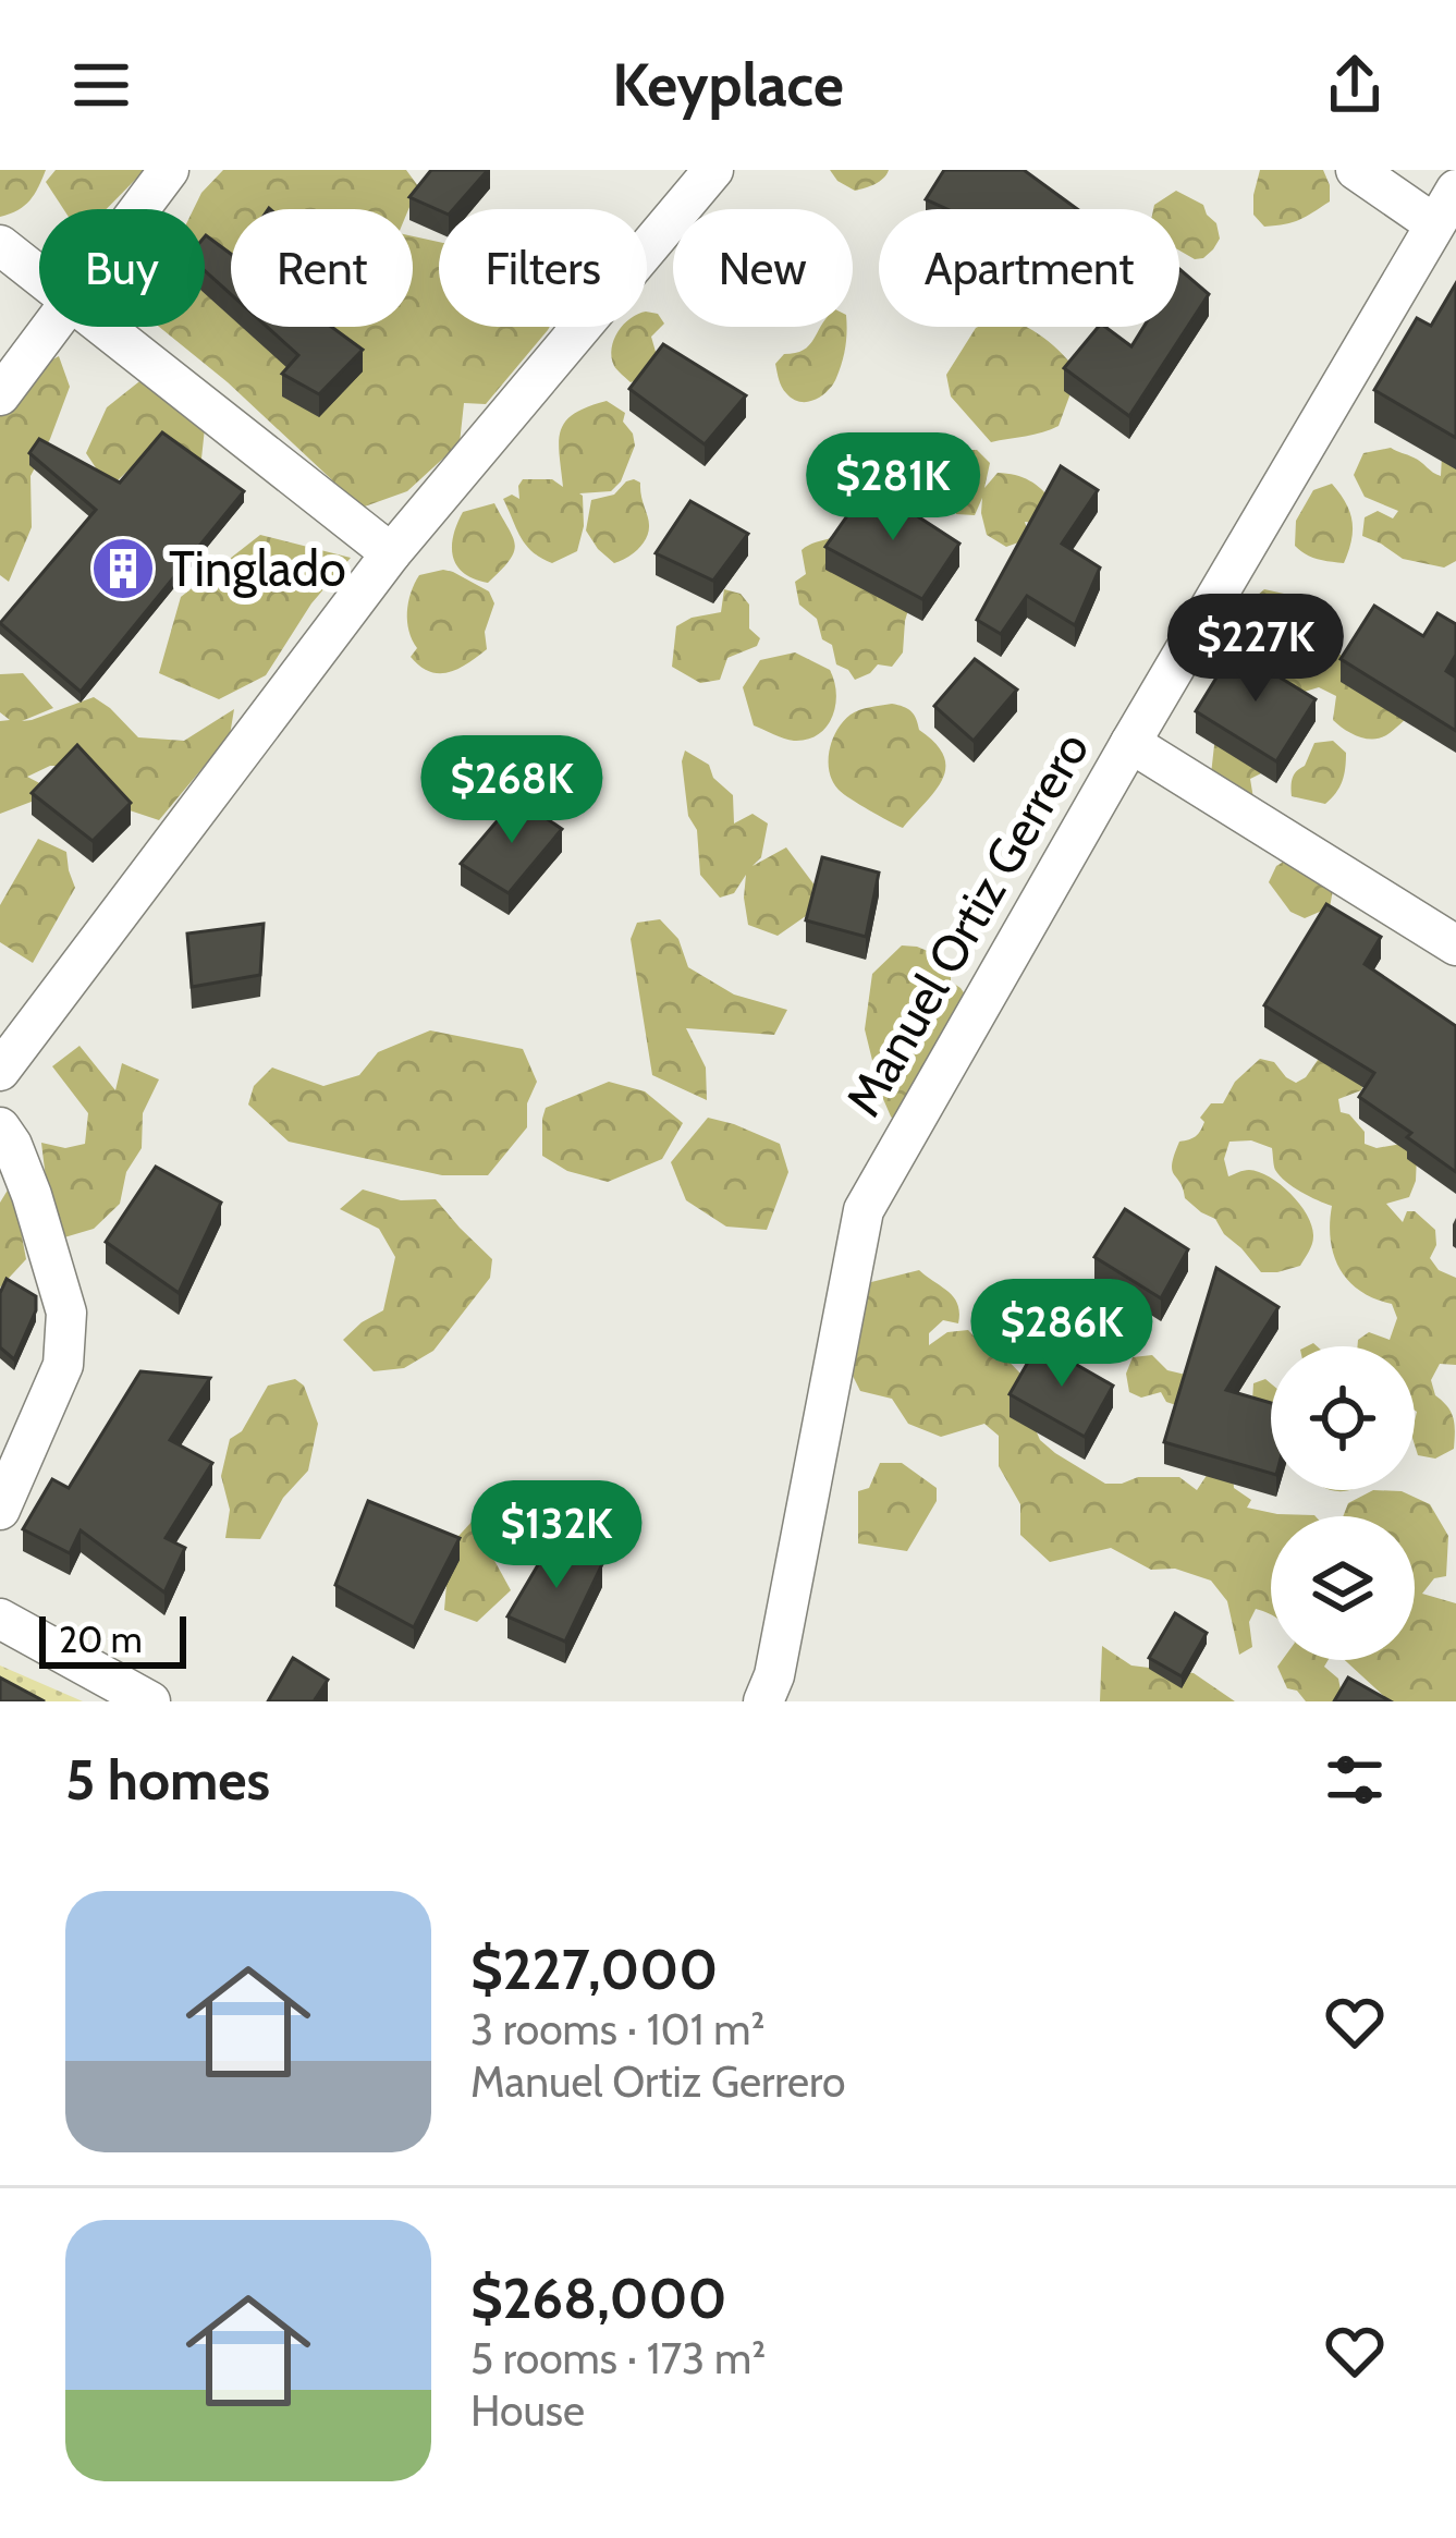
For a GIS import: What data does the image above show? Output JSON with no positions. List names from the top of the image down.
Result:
{
  "streets": {
    "street": ["Manuel Ortiz Gerrero"]
  },
  "places": {
    "building": ["Tinglado"]
  },
  "scale_bar": "20 m",
  "page": {
    "header": "Keyplace",
    "chip": [
      "Buy",
      "Rent",
      "Filters",
      "New",
      "Apartment"
    ],
    "price": [
      "$281K",
      "$227K",
      "$268K",
      "$286K",
      "$132K"
    ],
    "scale": "20 m",
    "heading": "5 homes",
    "list": [
      {
        "name": "$227,000",
        "note": "3 rooms · 101 m² · Manuel Ortiz Gerrero"
      },
      {
        "name": "$268,000",
        "note": "5 rooms · 173 m² · House"
      }
    ]
  }
}
